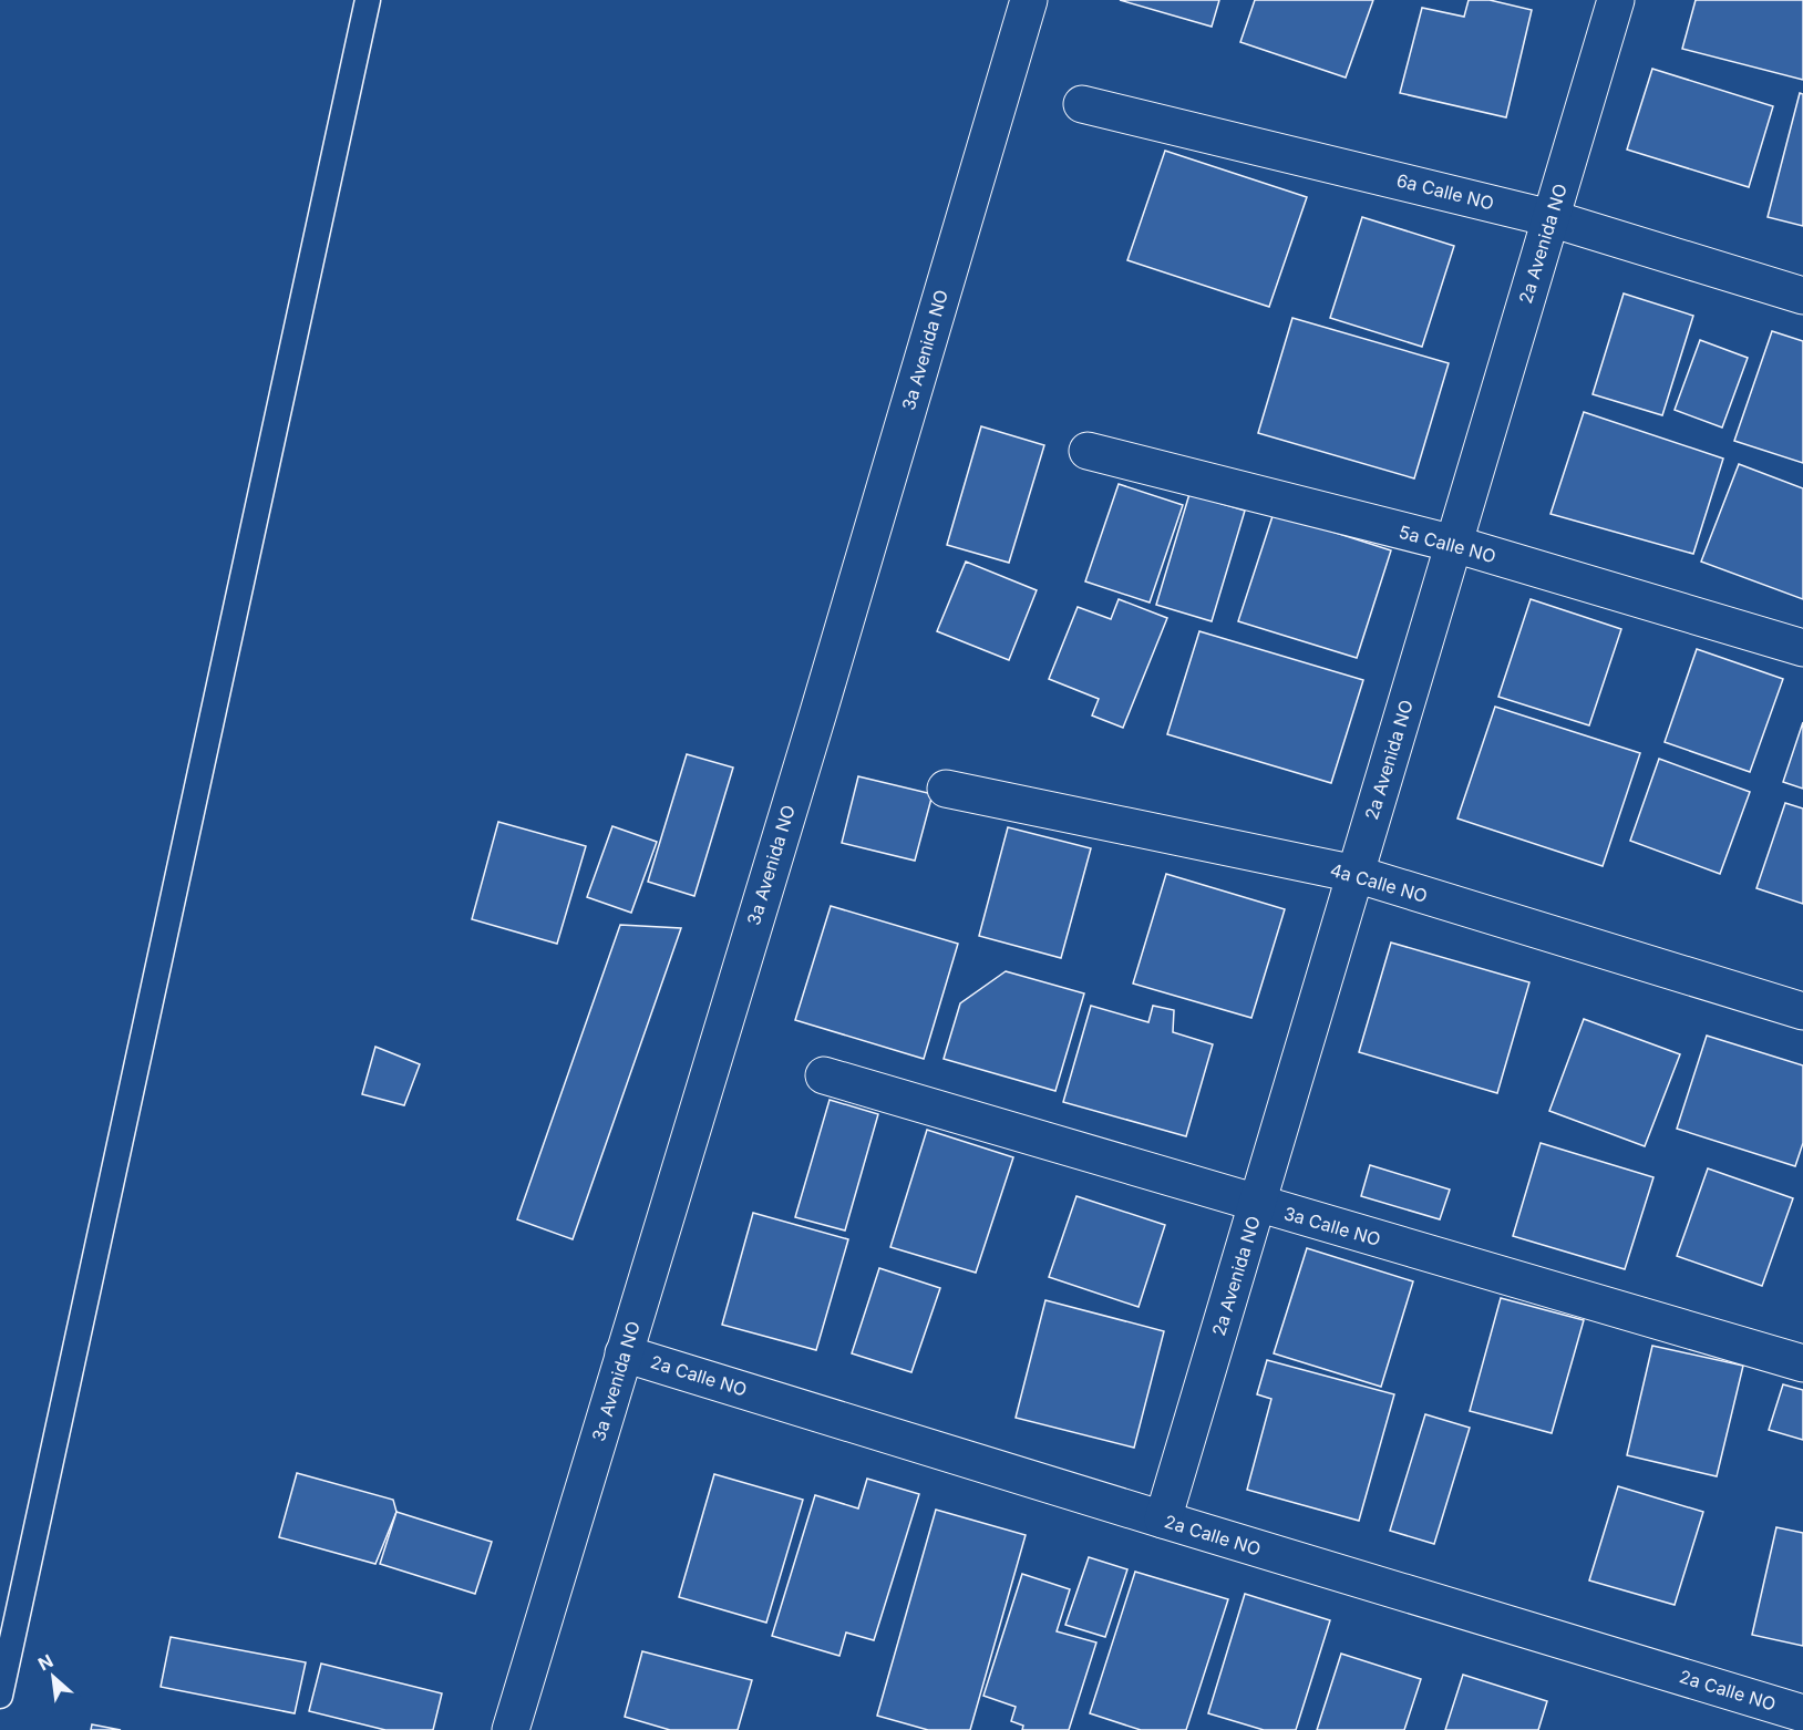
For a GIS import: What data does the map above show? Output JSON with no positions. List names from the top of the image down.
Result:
{
  "streets": {
    "street": [
      "6a Calle NO",
      "2a Avenida NO",
      "3a Avenida NO",
      "5a Calle NO",
      "4a Calle NO",
      "3a Calle NO",
      "2a Calle NO"
    ]
  },
  "crossings": [
    ["6a Calle NO", "2a Avenida NO"],
    ["2a Avenida NO", "5a Calle NO"],
    ["2a Avenida NO", "4a Calle NO"],
    ["2a Avenida NO", "3a Calle NO"],
    ["2a Avenida NO", "2a Calle NO"],
    ["3a Avenida NO", "2a Calle NO"]
  ],
  "north": "top left"
}
